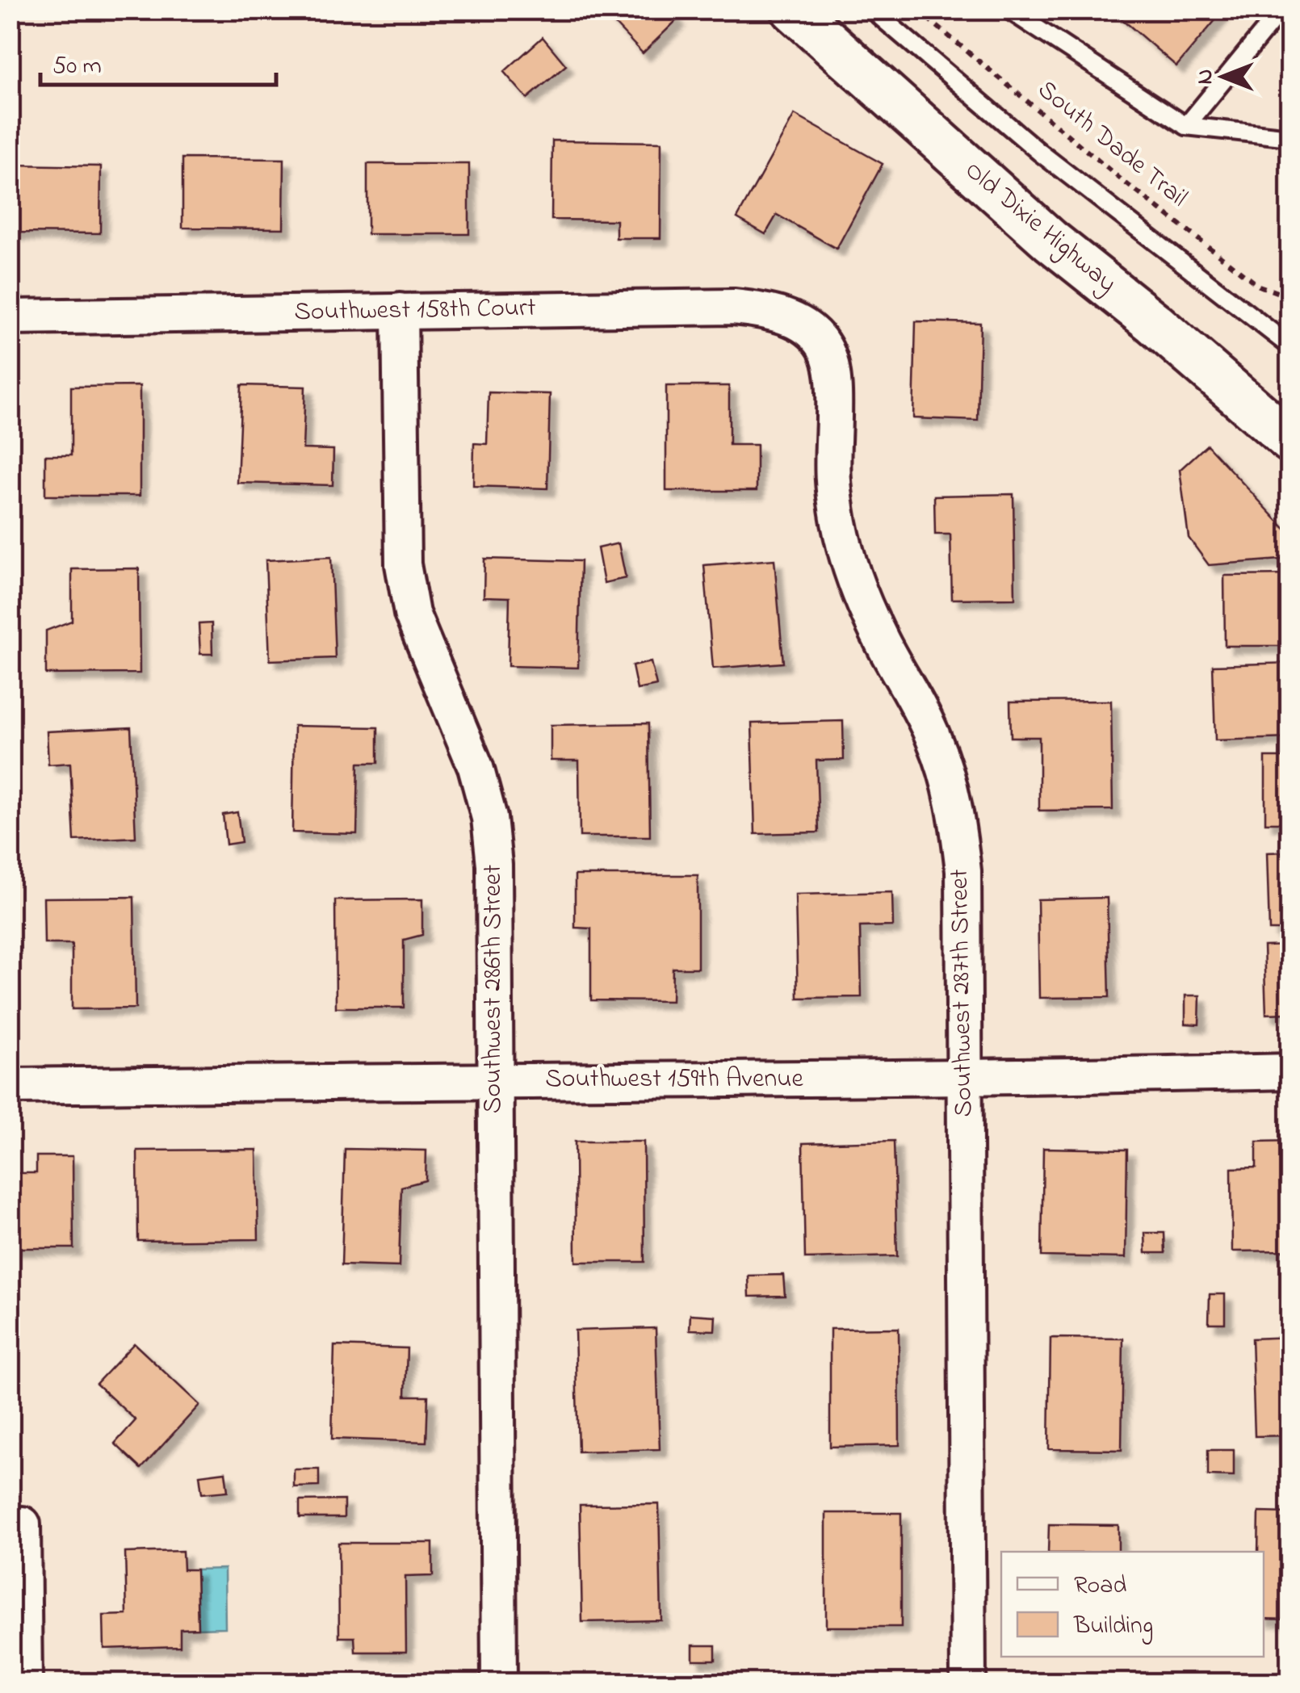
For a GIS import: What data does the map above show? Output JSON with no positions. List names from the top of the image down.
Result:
{
  "streets": {
    "street": [
      "Old Dixie Highway",
      "Southwest 158th Court",
      "Southwest 286th Street",
      "Southwest 287th Street",
      "Southwest 159th Avenue"
    ],
    "path": ["South Dade Trail"]
  },
  "crossings": [
    ["Southwest 158th Court", "Southwest 286th Street"],
    ["Southwest 158th Court", "Southwest 287th Street"],
    ["Southwest 286th Street", "Southwest 159th Avenue"],
    ["Southwest 287th Street", "Southwest 159th Avenue"]
  ],
  "legend": ["Road", "Building"],
  "scale_bar": "50 m",
  "north": "left"
}
